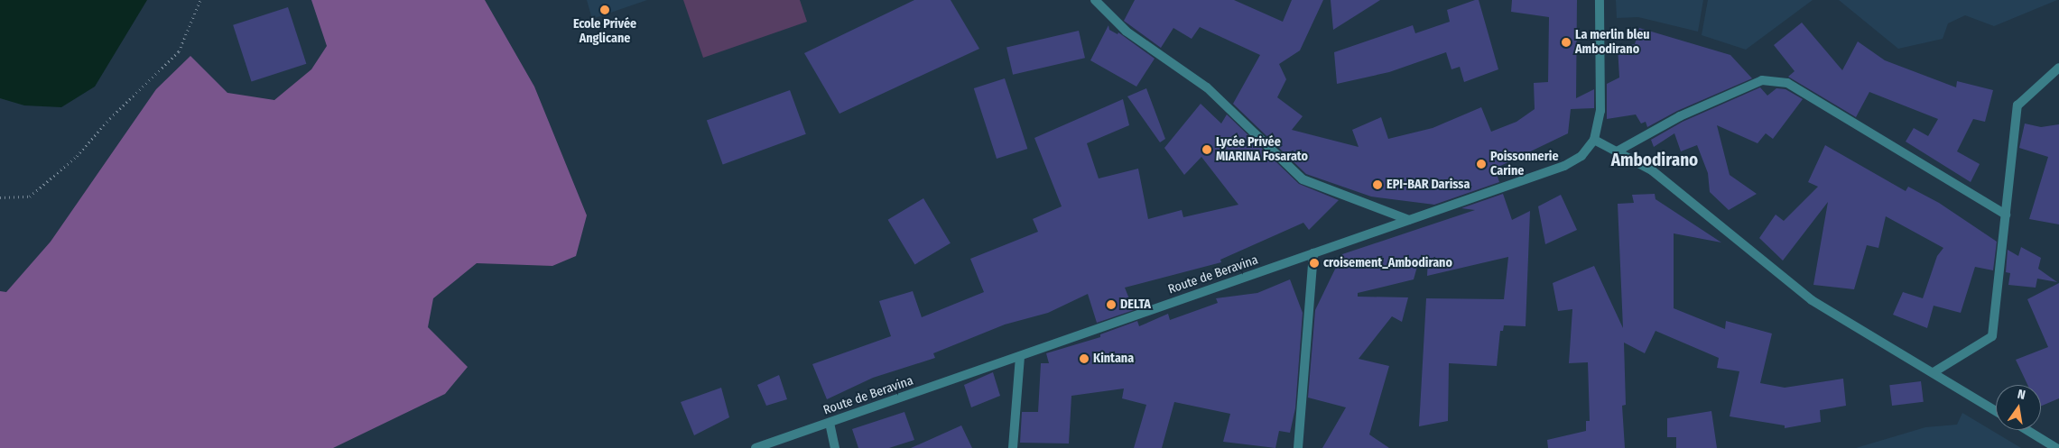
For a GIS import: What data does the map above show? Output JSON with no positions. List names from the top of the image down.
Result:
{
  "streets": {
    "street": ["Route de Beravina"]
  },
  "districts": ["Ambodirano"],
  "places": [
    "Ecole Privée Anglicane",
    "La merlin bleu Ambodirano",
    "Lycée Privée MIARINA Fosarato",
    "Poissonnerie Carine",
    "EPI-BAR Darissa",
    "croisement_Ambodirano",
    "DELTA",
    "Kintana"
  ],
  "north": "top"
}
